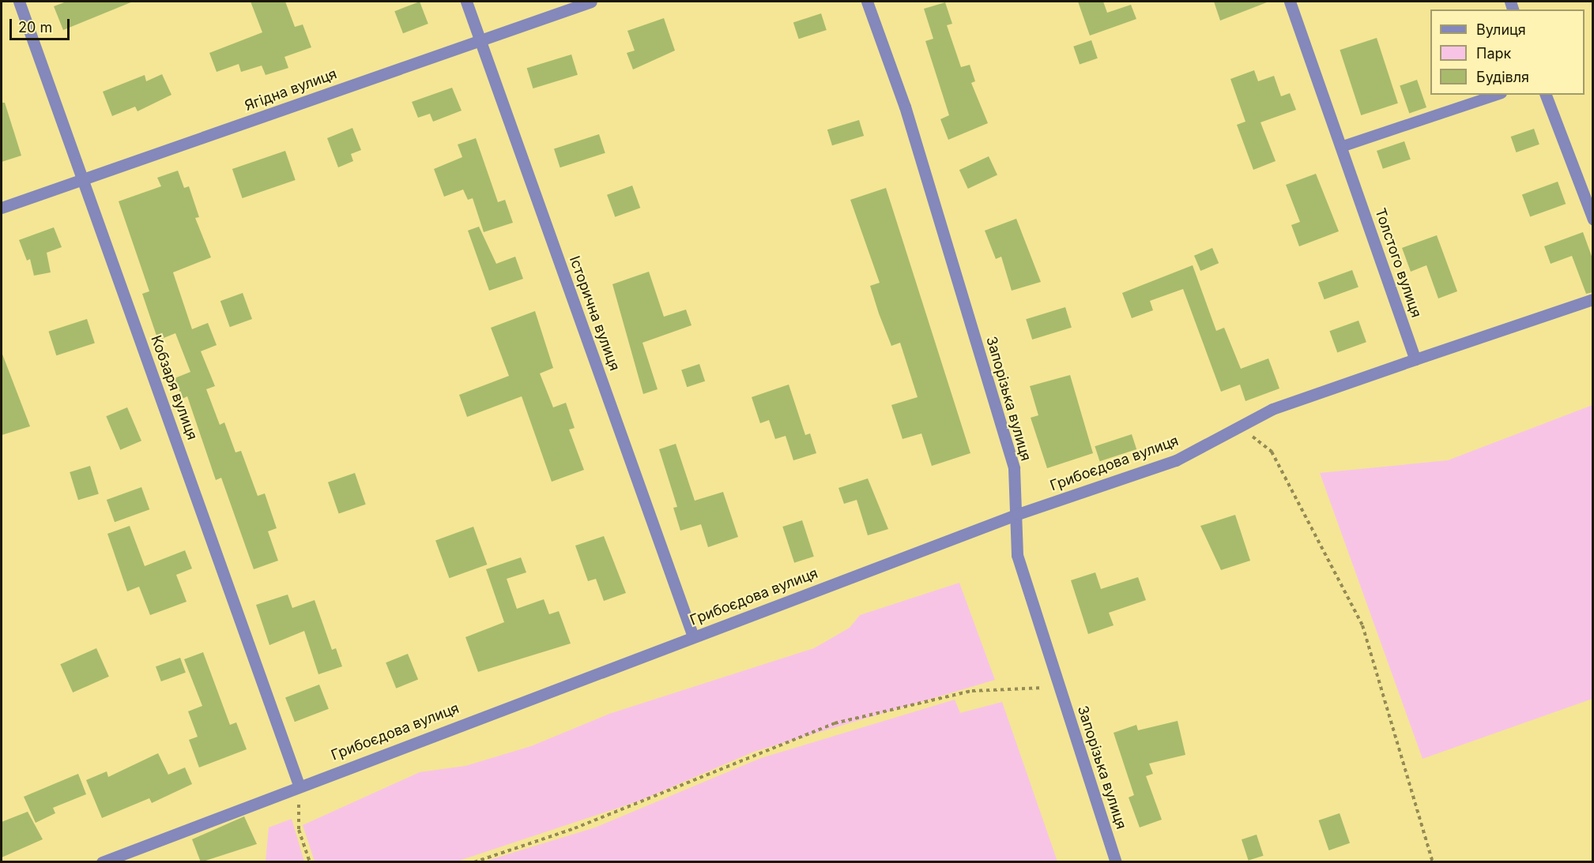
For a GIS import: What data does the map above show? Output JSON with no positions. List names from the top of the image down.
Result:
{
  "streets": {
    "street": [
      "Ягідна вулиця",
      "Толстого вулиця",
      "Історична вулиця",
      "Кобзаря вулиця",
      "Запорізька вулиця",
      "Грибоєдова вулиця"
    ]
  },
  "crossings": [
    ["Ягідна вулиця", "Історична вулиця"],
    ["Ягідна вулиця", "Кобзаря вулиця"],
    ["Толстого вулиця", "Грибоєдова вулиця"],
    ["Історична вулиця", "Грибоєдова вулиця"],
    ["Кобзаря вулиця", "Грибоєдова вулиця"],
    ["Запорізька вулиця", "Грибоєдова вулиця"]
  ],
  "legend": ["Вулиця", "Парк", "Будівля"],
  "scale_bar": "20 m"
}
